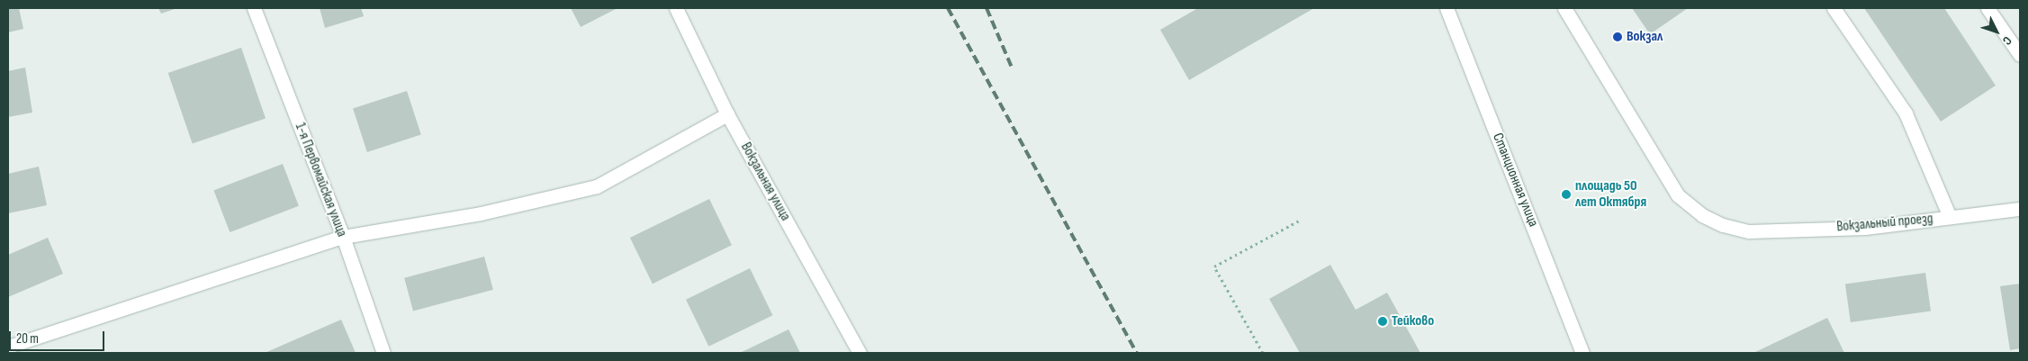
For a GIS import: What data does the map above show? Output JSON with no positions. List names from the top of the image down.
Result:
{
  "streets": {
    "street": [
      "1-я Первомайская улица",
      "Станционная улица",
      "Вокзальная улица",
      "Вокзальный проезд"
    ]
  },
  "places": ["Вокзал", "площадь 50 лет Октября", "Тейково"],
  "scale_bar": "20 m",
  "north": "bottom right"
}
